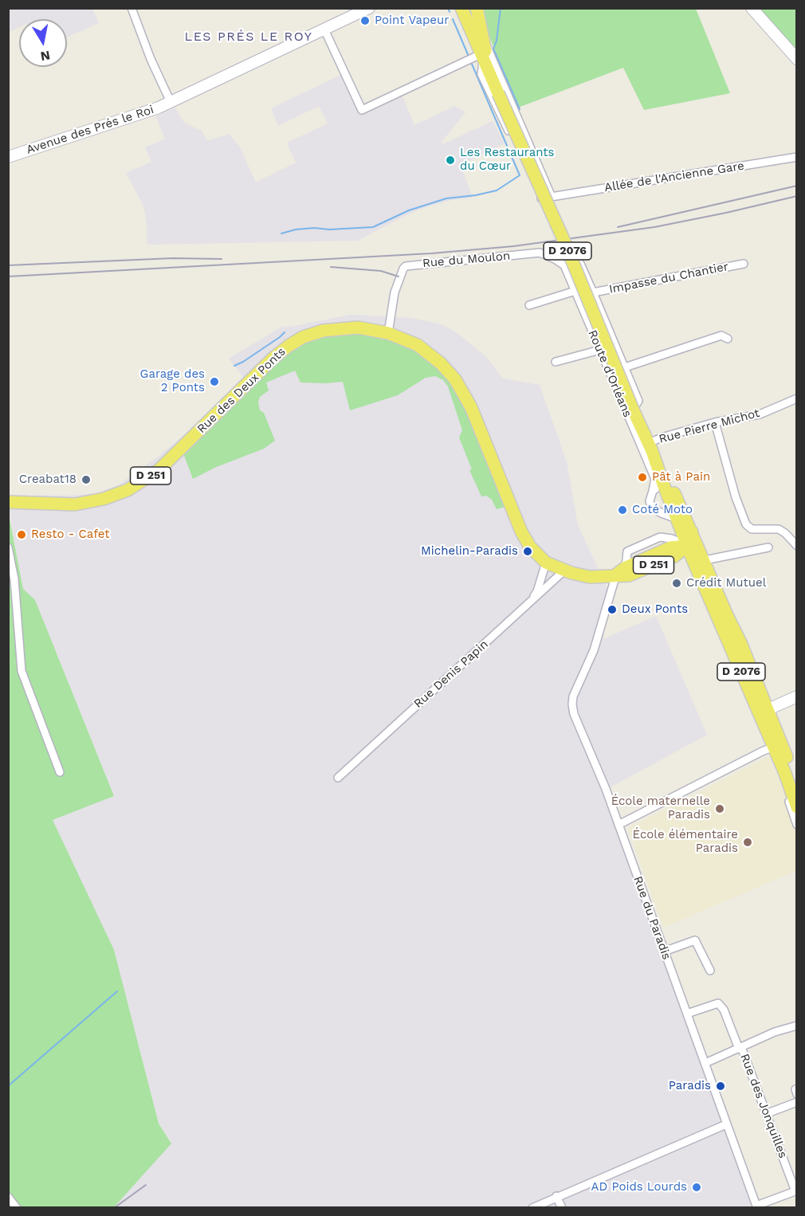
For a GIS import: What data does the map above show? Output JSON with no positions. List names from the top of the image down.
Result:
{
  "streets": {
    "main road": [
      "Avenue des Prés le Roi",
      "D 2076",
      "Route d'Orléans",
      "Rue des Deux Ponts",
      "D 251"
    ],
    "street": [
      "Allée de l'Ancienne Gare",
      "Rue du Moulon",
      "Impasse du Chantier",
      "Rue Pierre Michot",
      "Rue Denis Papin",
      "Rue du Paradis",
      "Rue des Jonquilles"
    ]
  },
  "crossings": [
    ["D 2076", "Route d'Orléans"],
    ["Rue du Moulon", "Route d'Orléans"],
    ["Rue du Moulon", "Rue des Deux Ponts"],
    ["Impasse du Chantier", "Route d'Orléans"],
    ["Route d'Orléans", "Rue des Deux Ponts"],
    ["Route d'Orléans", "Rue Pierre Michot"],
    ["Rue des Deux Ponts", "Rue Denis Papin"],
    ["Rue des Deux Ponts", "Rue du Paradis"],
    ["Rue du Paradis", "Rue des Jonquilles"]
  ],
  "districts": ["LES PRÉS LE ROY"],
  "places": [
    "Point Vapeur",
    "Les Restaurants du Cœur",
    "Garage des 2 Ponts",
    "Pât à Pain",
    "Creabat18",
    "Coté Moto",
    "Resto - Cafet",
    "Michelin-Paradis",
    "Crédit Mutuel",
    "Deux Ponts",
    "École maternelle Paradis",
    "École élémentaire Paradis",
    "Paradis",
    "AD Poids Lourds"
  ],
  "north": "bottom"
}
